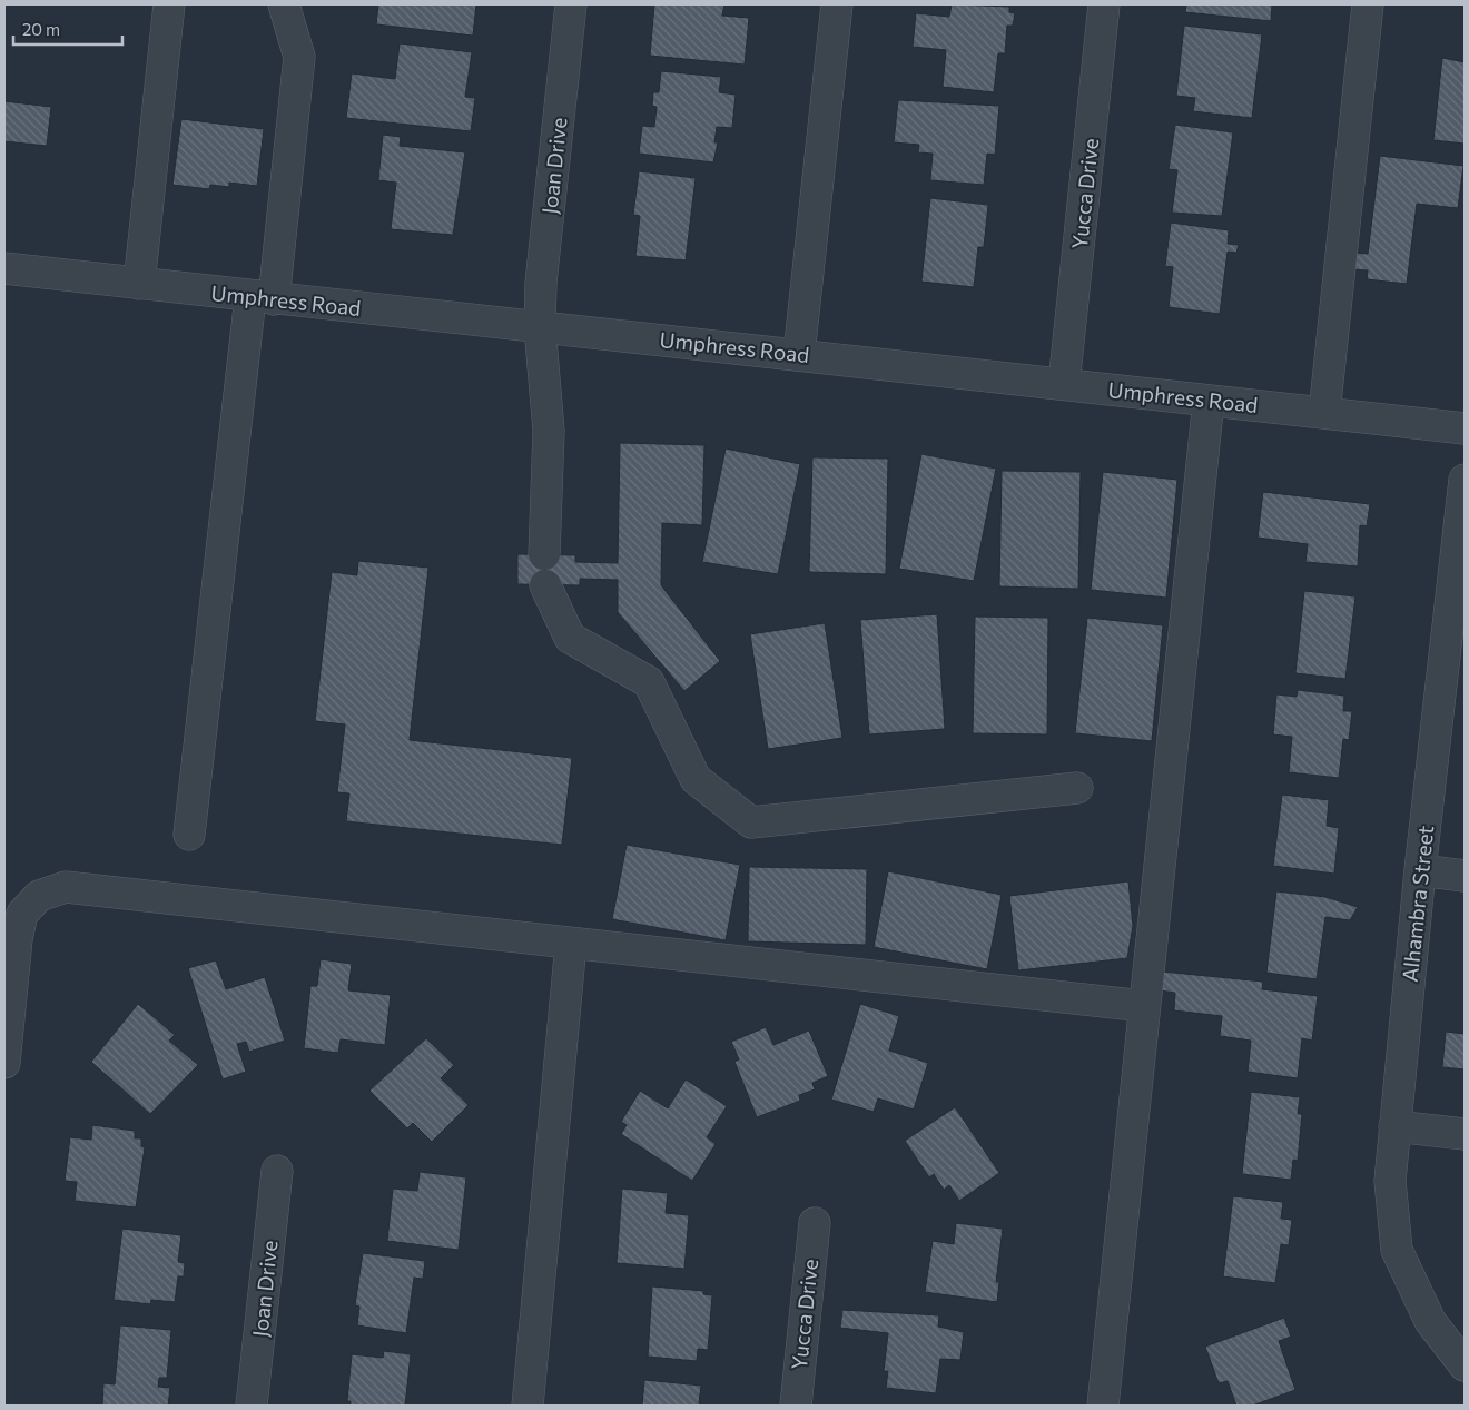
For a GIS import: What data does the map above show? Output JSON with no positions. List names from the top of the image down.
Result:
{
  "streets": {
    "street": [
      "Joan Drive",
      "Yucca Drive",
      "Umphress Road",
      "Alhambra Street"
    ]
  },
  "crossings": [
    ["Joan Drive", "Umphress Road"],
    ["Yucca Drive", "Umphress Road"]
  ],
  "scale_bar": "20 m"
}
